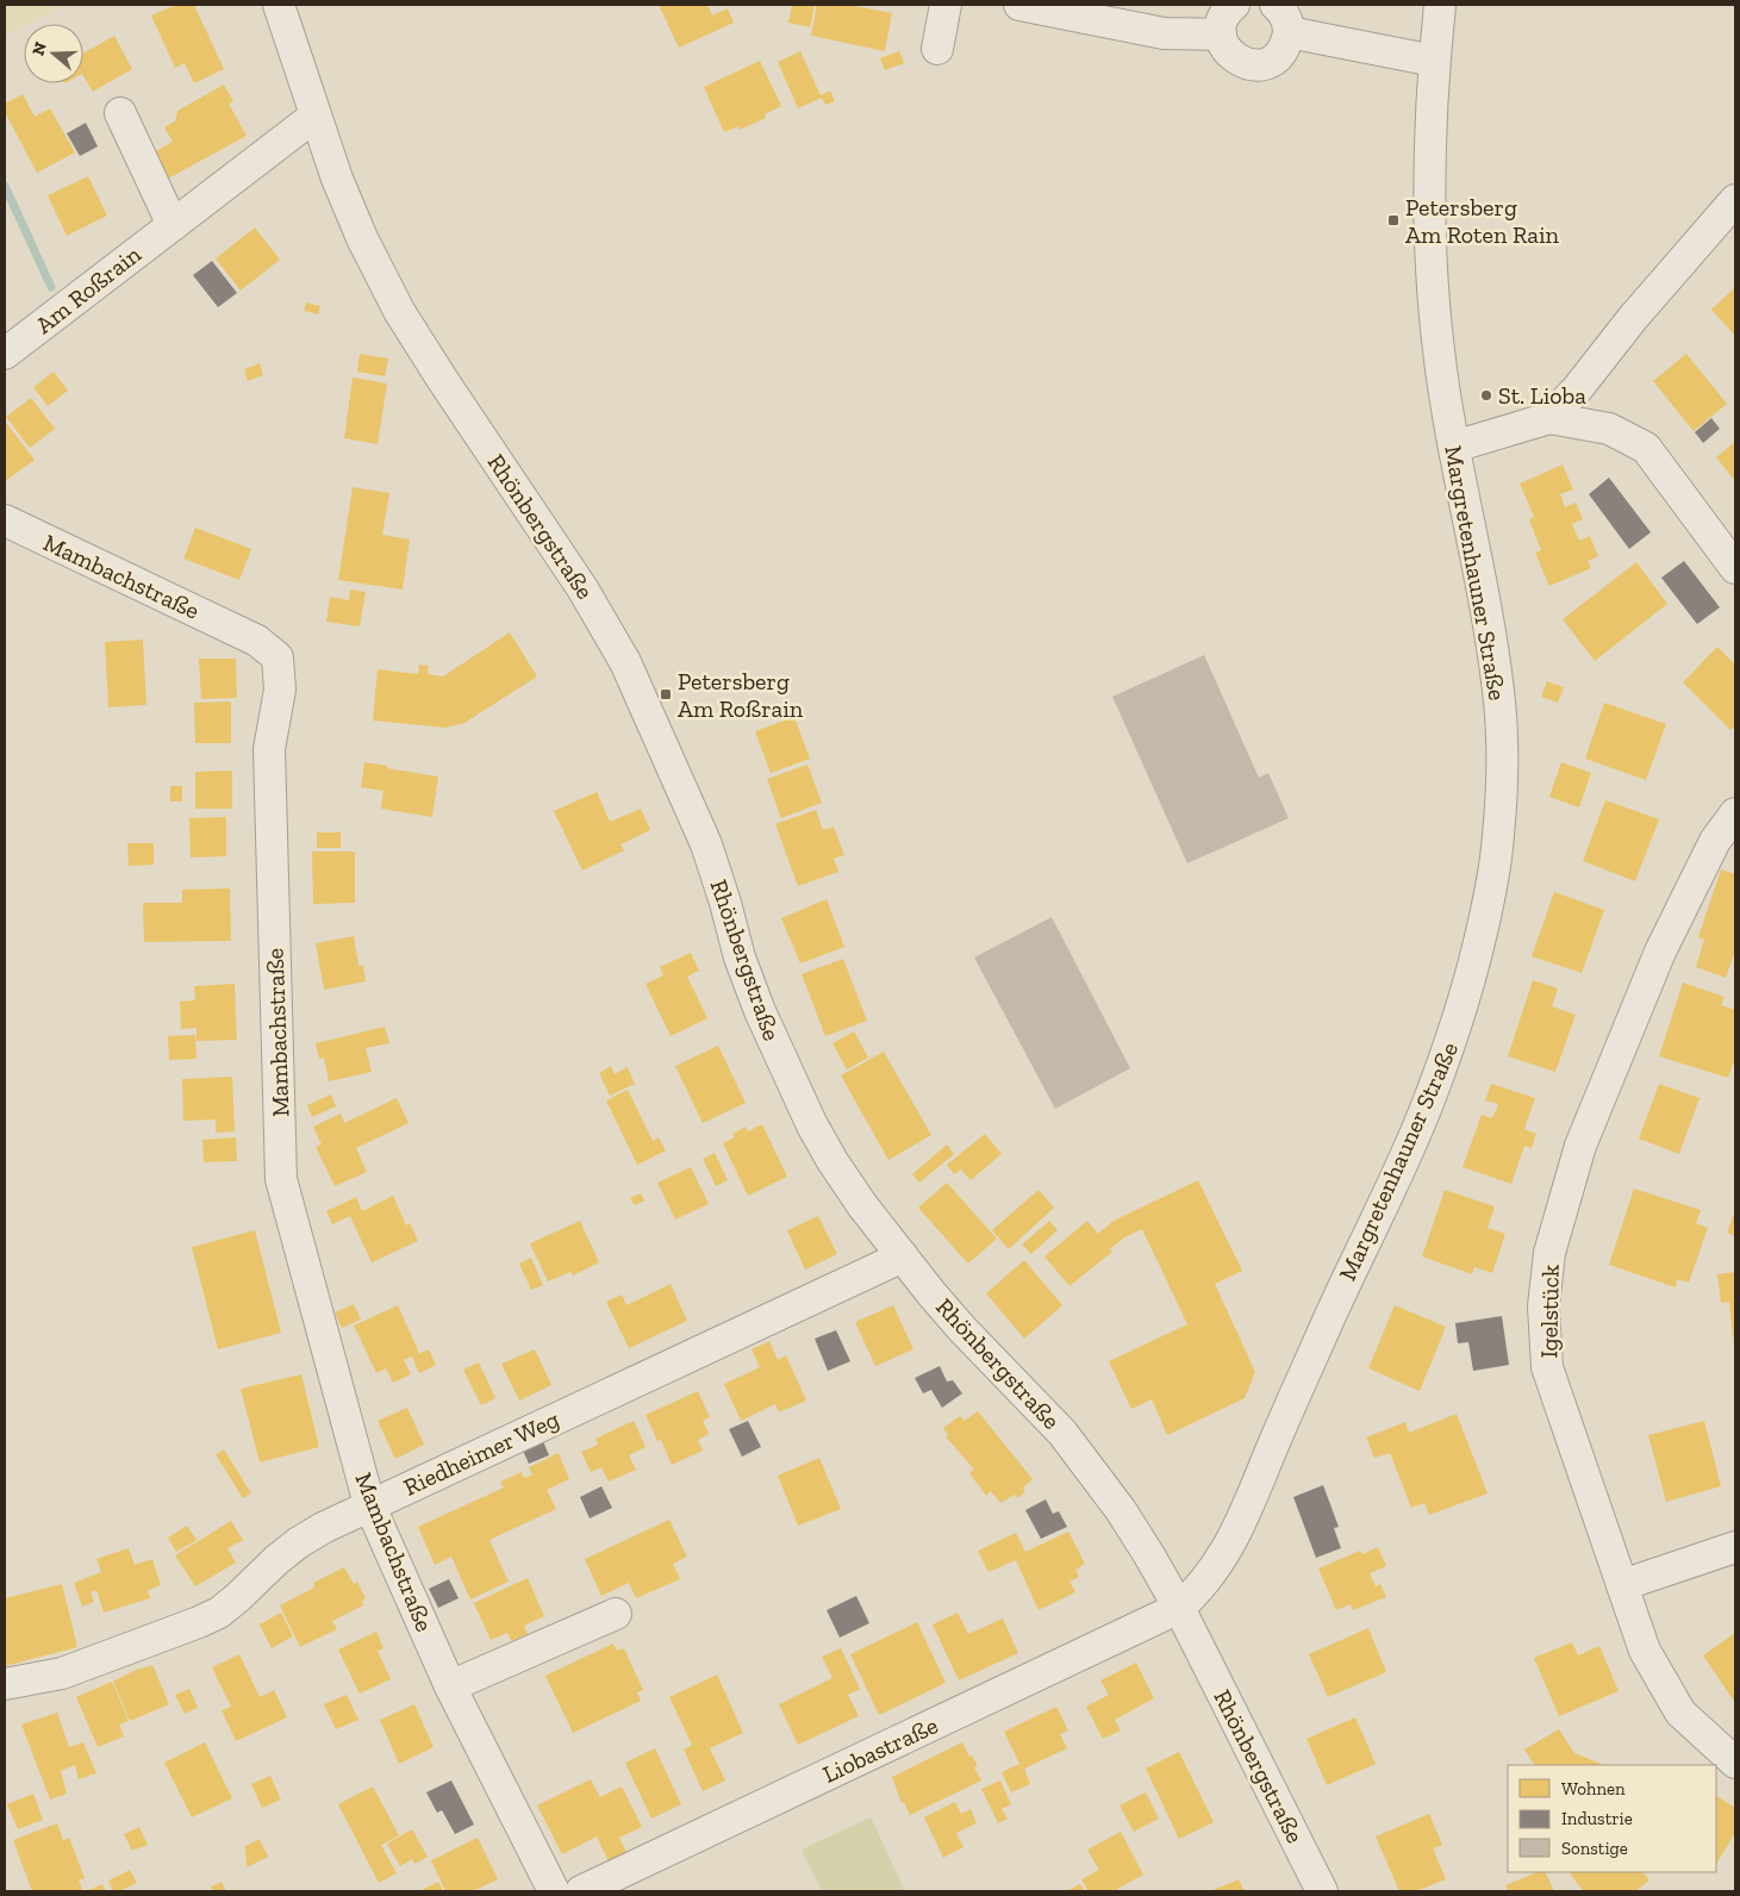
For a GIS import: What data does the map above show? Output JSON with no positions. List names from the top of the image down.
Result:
{
  "streets": {
    "street": [
      "Am Roßrain",
      "Rhönbergstraße",
      "Margretenhauner Straße",
      "Mambachstraße",
      "Igelstück",
      "Riedheimer Weg",
      "Liobastraße"
    ]
  },
  "crossings": [
    ["Am Roßrain", "Rhönbergstraße"],
    ["Rhönbergstraße", "Margretenhauner Straße"],
    ["Rhönbergstraße", "Riedheimer Weg"],
    ["Rhönbergstraße", "Liobastraße"],
    ["Margretenhauner Straße", "Liobastraße"],
    ["Mambachstraße", "Riedheimer Weg"]
  ],
  "places": {
    "transit": ["Petersberg Am Roten Rain", "Petersberg Am Roßrain"],
    "other": ["St. Lioba"]
  },
  "legend": ["Wohnen", "Industrie", "Sonstige"],
  "north": "left"
}
